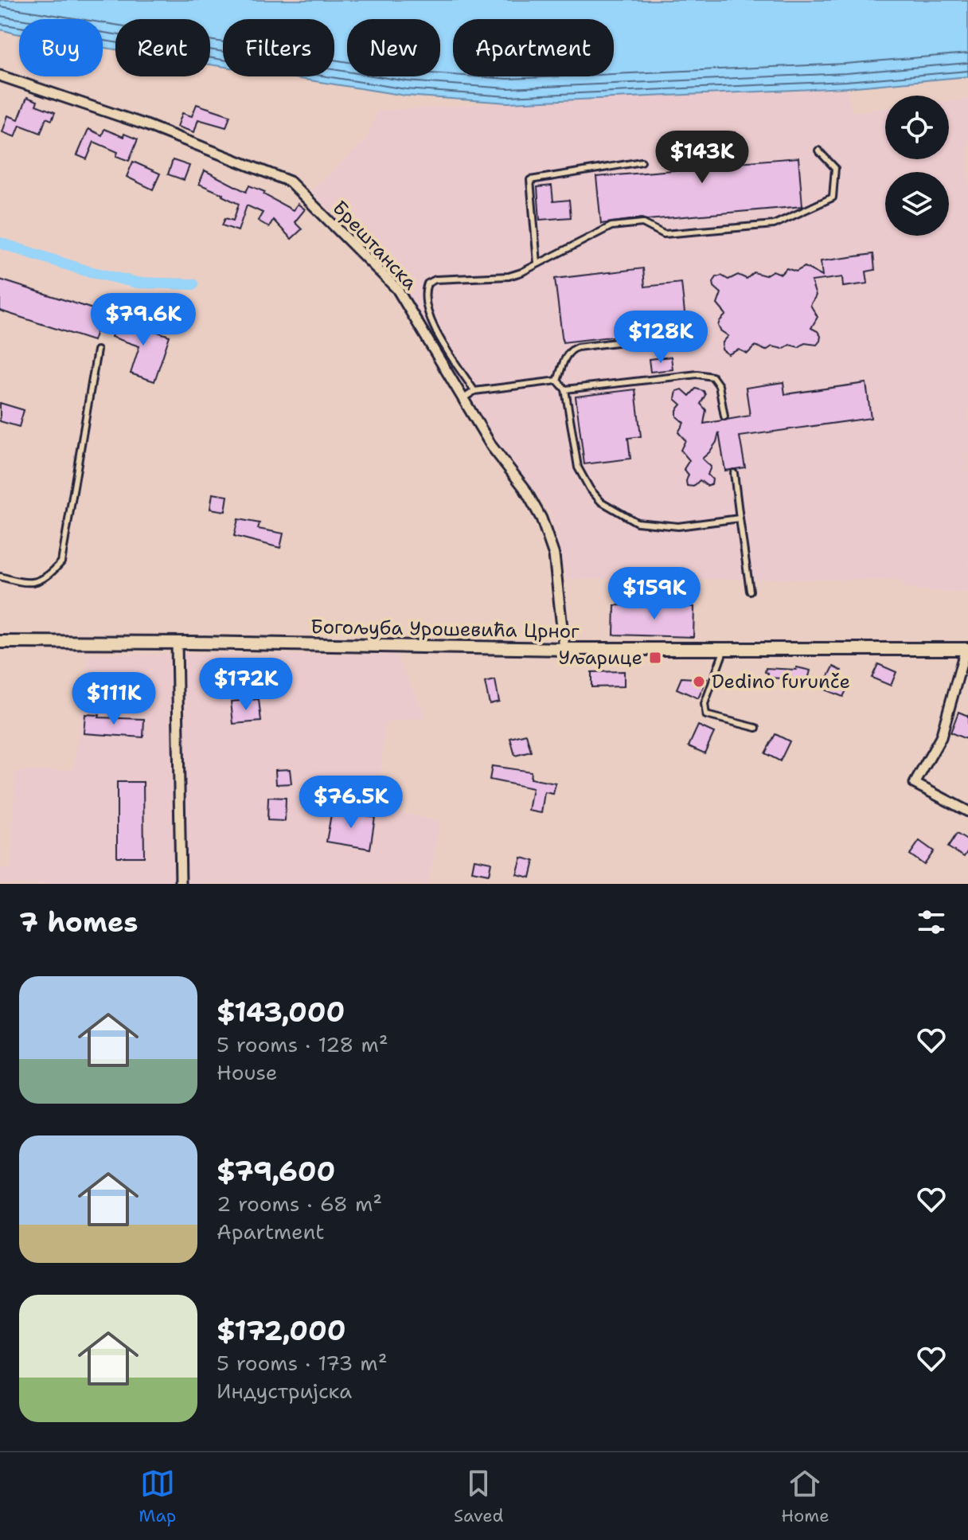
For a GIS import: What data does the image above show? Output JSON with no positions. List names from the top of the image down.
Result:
{
  "streets": {
    "street": ["Брештанска", "Богољуба Урошевића Црног"]
  },
  "crossings": [
    ["Брештанска", "Богољуба Урошевића Црног"]
  ],
  "places": {
    "transit": ["Уљарице"],
    "other": ["Dedino furunče"]
  },
  "page": {
    "chip": [
      "Buy",
      "Rent",
      "Filters",
      "New",
      "Apartment"
    ],
    "price": [
      "$143K",
      "$79.6K",
      "$128K",
      "$159K",
      "$172K",
      "$111K",
      "$76.5K"
    ],
    "heading": "7 homes",
    "list": [
      {
        "name": "$143,000",
        "note": "5 rooms · 128 m² · House"
      },
      {
        "name": "$79,600",
        "note": "2 rooms · 68 m² · Apartment"
      },
      {
        "name": "$172,000",
        "note": "5 rooms · 173 m² · Индустријска"
      }
    ],
    "tabs": ["Map", "Saved", "Home"]
  }
}
